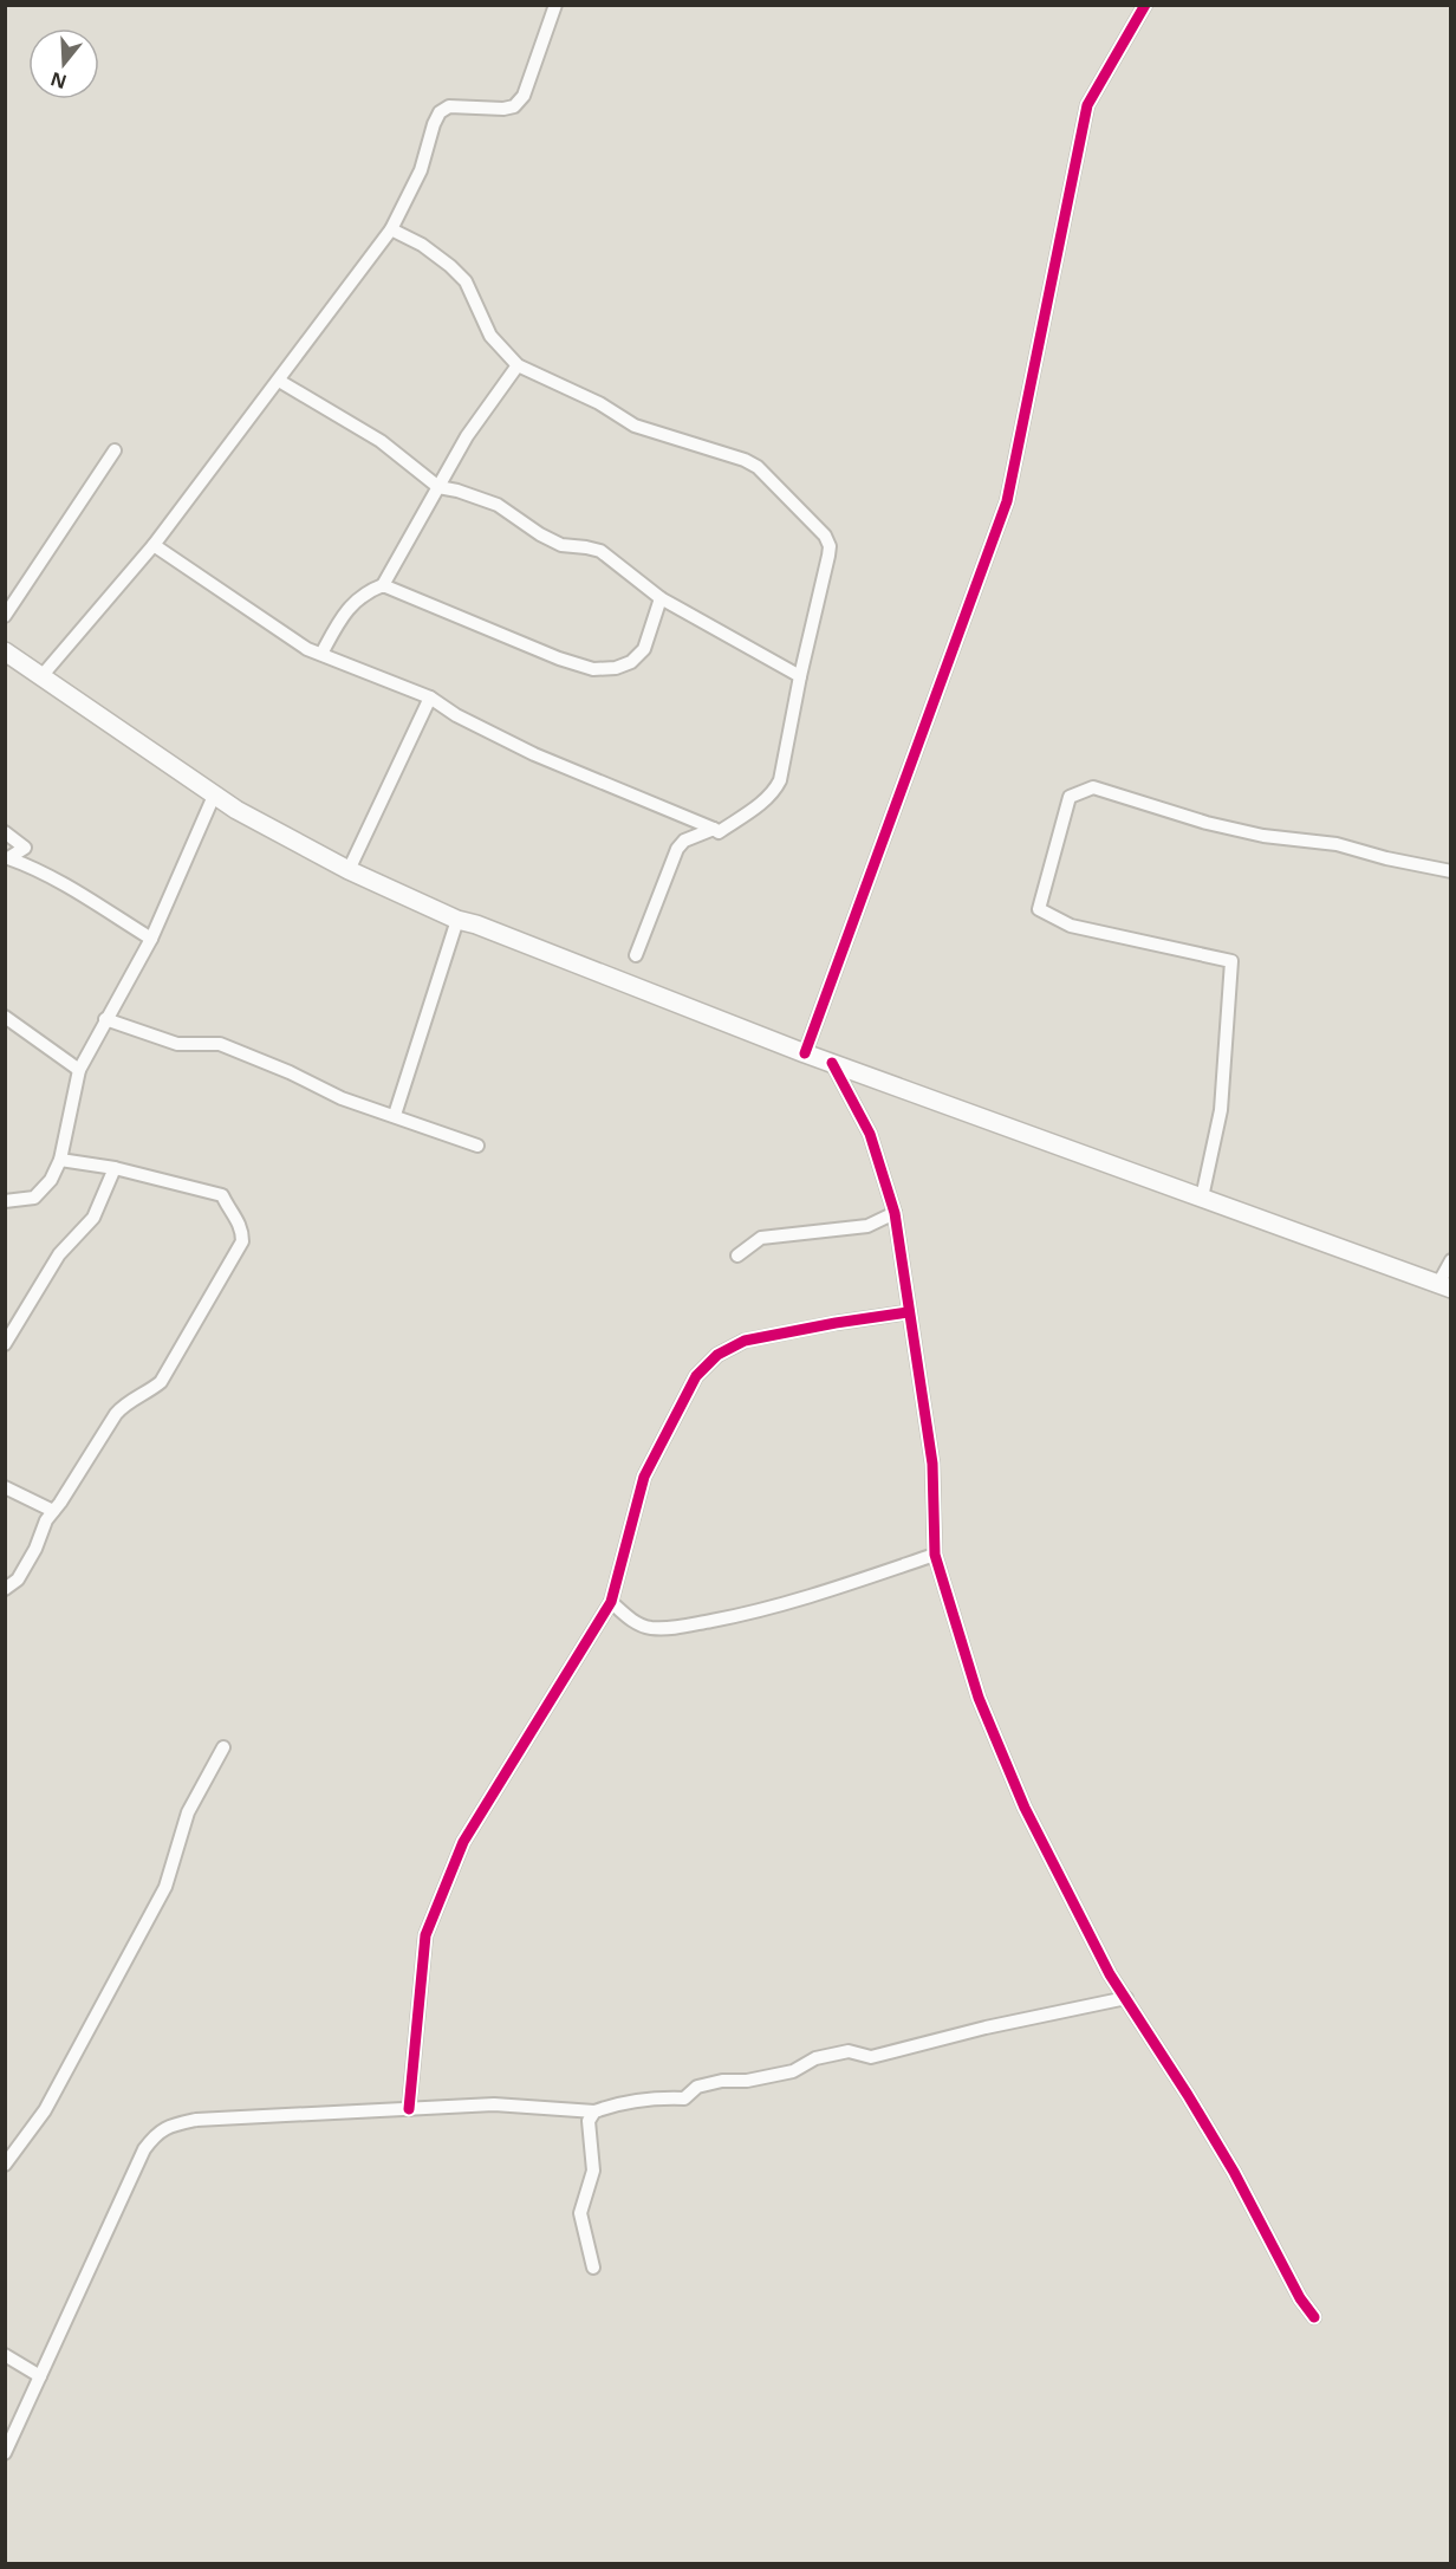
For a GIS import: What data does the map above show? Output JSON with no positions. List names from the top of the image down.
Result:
{
  "north": "bottom"
}
